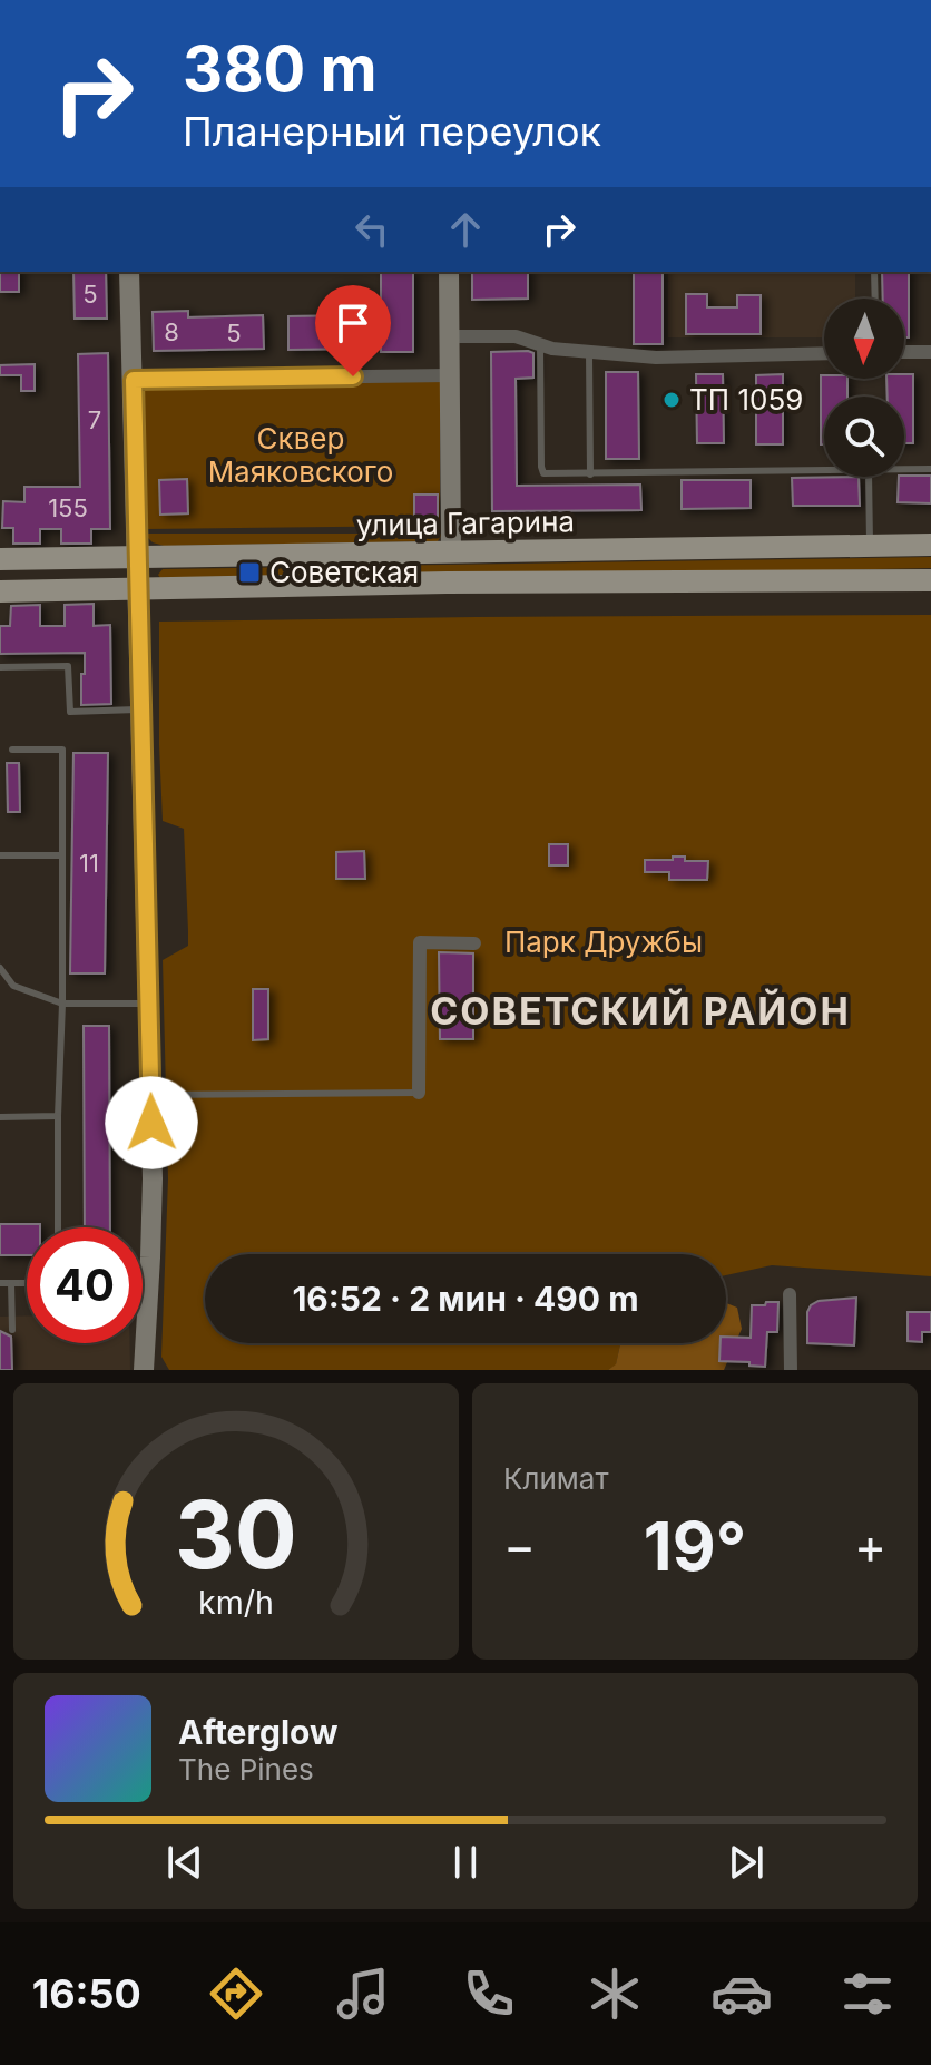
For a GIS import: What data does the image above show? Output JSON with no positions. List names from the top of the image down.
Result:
{
  "streets": {
    "main road": ["улица Гагарина"]
  },
  "districts": ["СОВЕТСКИЙ РАЙОН"],
  "parks": ["Сквер Маяковского", "Парк Дружбы"],
  "places": {
    "other": ["ТП 1059"],
    "transit": ["Советская"]
  },
  "house_numbers": [
    "5",
    "8",
    "5",
    "7",
    "155",
    "11"
  ],
  "north": "bottom",
  "page": {
    "turn": ["380 m", "Планерный переулок"],
    "limit": "40",
    "trip": "16:52 · 2 мин · 490 m",
    "tile": "Климат",
    "heat": ["−", "19°", "+"],
    "song": ["Afterglow", "The Pines"],
    "tabs": "16:50",
    "gauge": ["30", "km/h"]
  }
}
